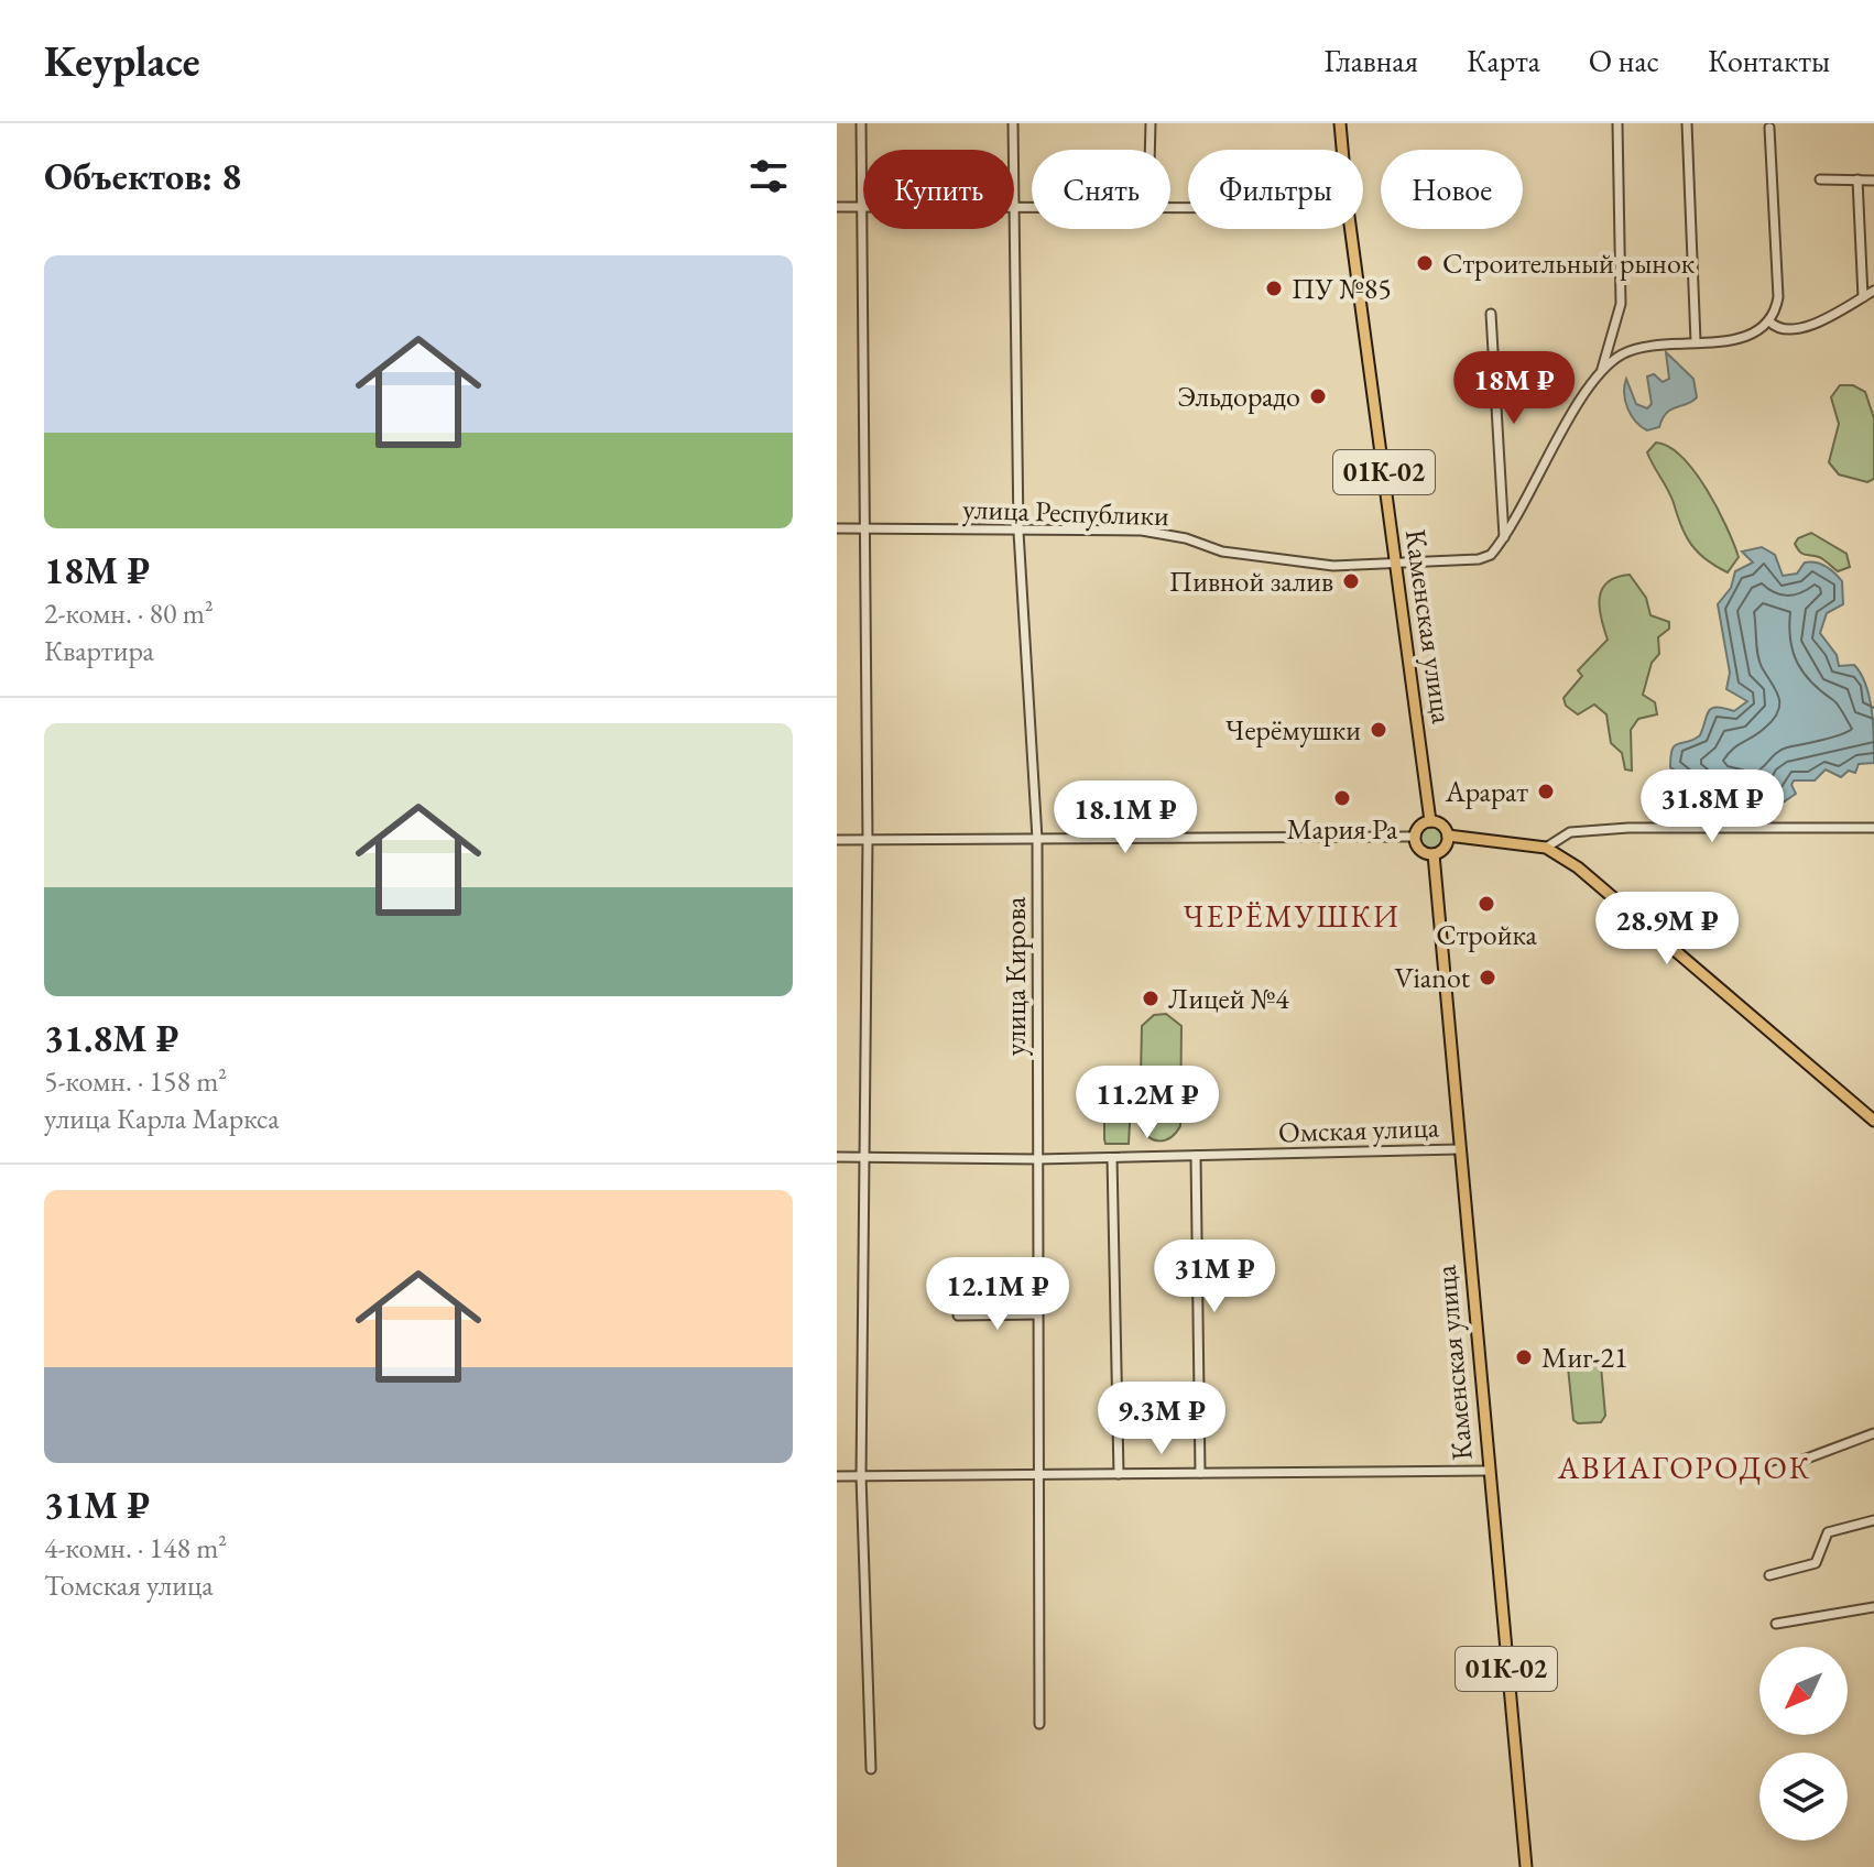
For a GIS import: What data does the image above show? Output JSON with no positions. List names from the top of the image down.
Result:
{
  "streets": {
    "main road": ["01К-02", "Каменская улица"],
    "street": ["улица Республики", "улица Кирова", "Омская улица"]
  },
  "crossings": [
    ["улица Республики", "Каменская улица"],
    ["улица Республики", "улица Кирова"],
    ["Каменская улица", "Омская улица"],
    ["улица Кирова", "Омская улица"]
  ],
  "districts": ["ЧЕРЁМУШКИ", "АВИАГОРОДОК"],
  "places": [
    "Строительный рынок",
    "ПУ №85",
    "Эльдорадо",
    "Пивной залив",
    "Черёмушки",
    "Арарат",
    "Мария Ра",
    "Стройка",
    "Vianot",
    "Лицей №4",
    "Миг-21"
  ],
  "north": "bottom left",
  "page": {
    "header": "Keyplace",
    "nav": [
      "Главная",
      "Карта",
      "О нас",
      "Контакты"
    ],
    "heading": "Объектов: 8",
    "chip": [
      "Купить",
      "Снять",
      "Фильтры",
      "Новое"
    ],
    "list": [
      {
        "name": "18M ₽",
        "note": "2-комн. · 80 m² · Квартира"
      },
      {
        "name": "31.8M ₽",
        "note": "5-комн. · 158 m² · улица Карла Маркса"
      },
      {
        "name": "31M ₽",
        "note": "4-комн. · 148 m² · Томская улица"
      }
    ],
    "price": [
      "18M ₽",
      "31.8M ₽",
      "18.1M ₽",
      "28.9M ₽",
      "11.2M ₽",
      "31M ₽",
      "12.1M ₽",
      "9.3M ₽"
    ]
  }
}
